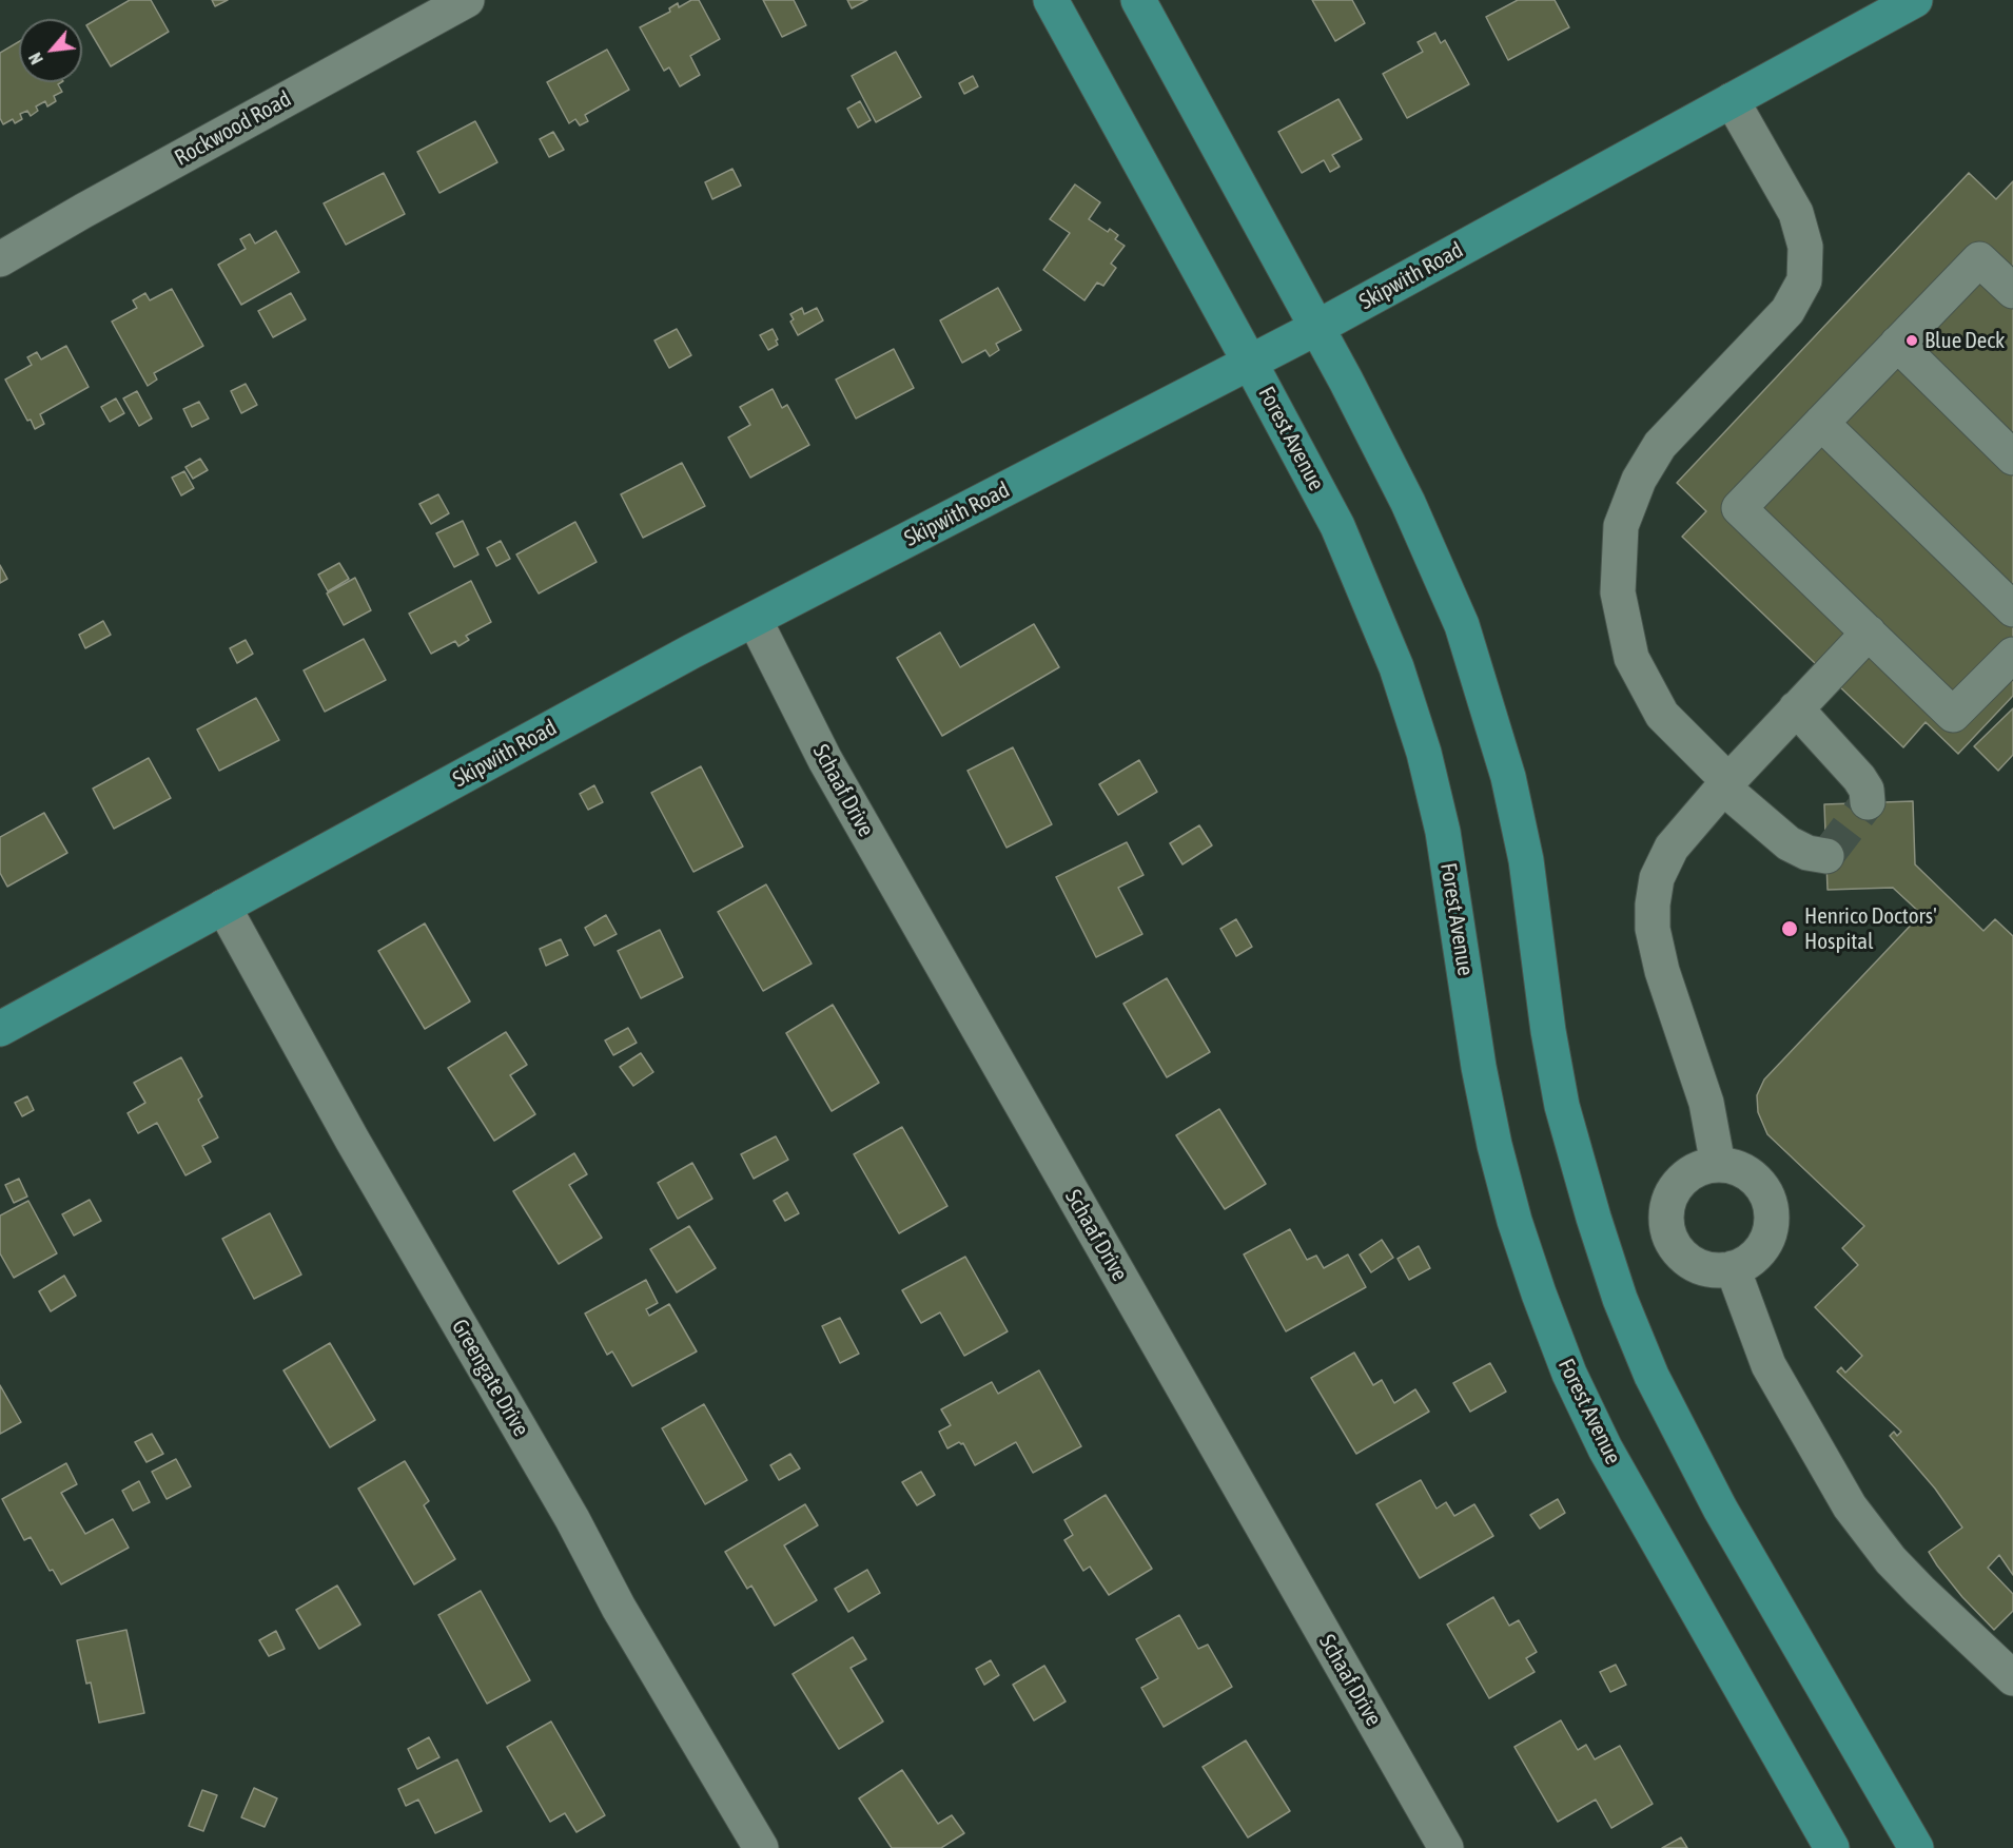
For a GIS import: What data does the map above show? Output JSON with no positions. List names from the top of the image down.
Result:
{
  "streets": {
    "main road": ["Skipwith Road", "Forest Avenue"],
    "street": ["Rockwood Road", "Schaaf Drive", "Greengate Drive"]
  },
  "crossings": [
    ["Skipwith Road", "Forest Avenue"],
    ["Skipwith Road", "Schaaf Drive"],
    ["Skipwith Road", "Greengate Drive"]
  ],
  "places": ["Blue Deck", "Henrico Doctors' Hospital"],
  "north": "bottom left"
}
